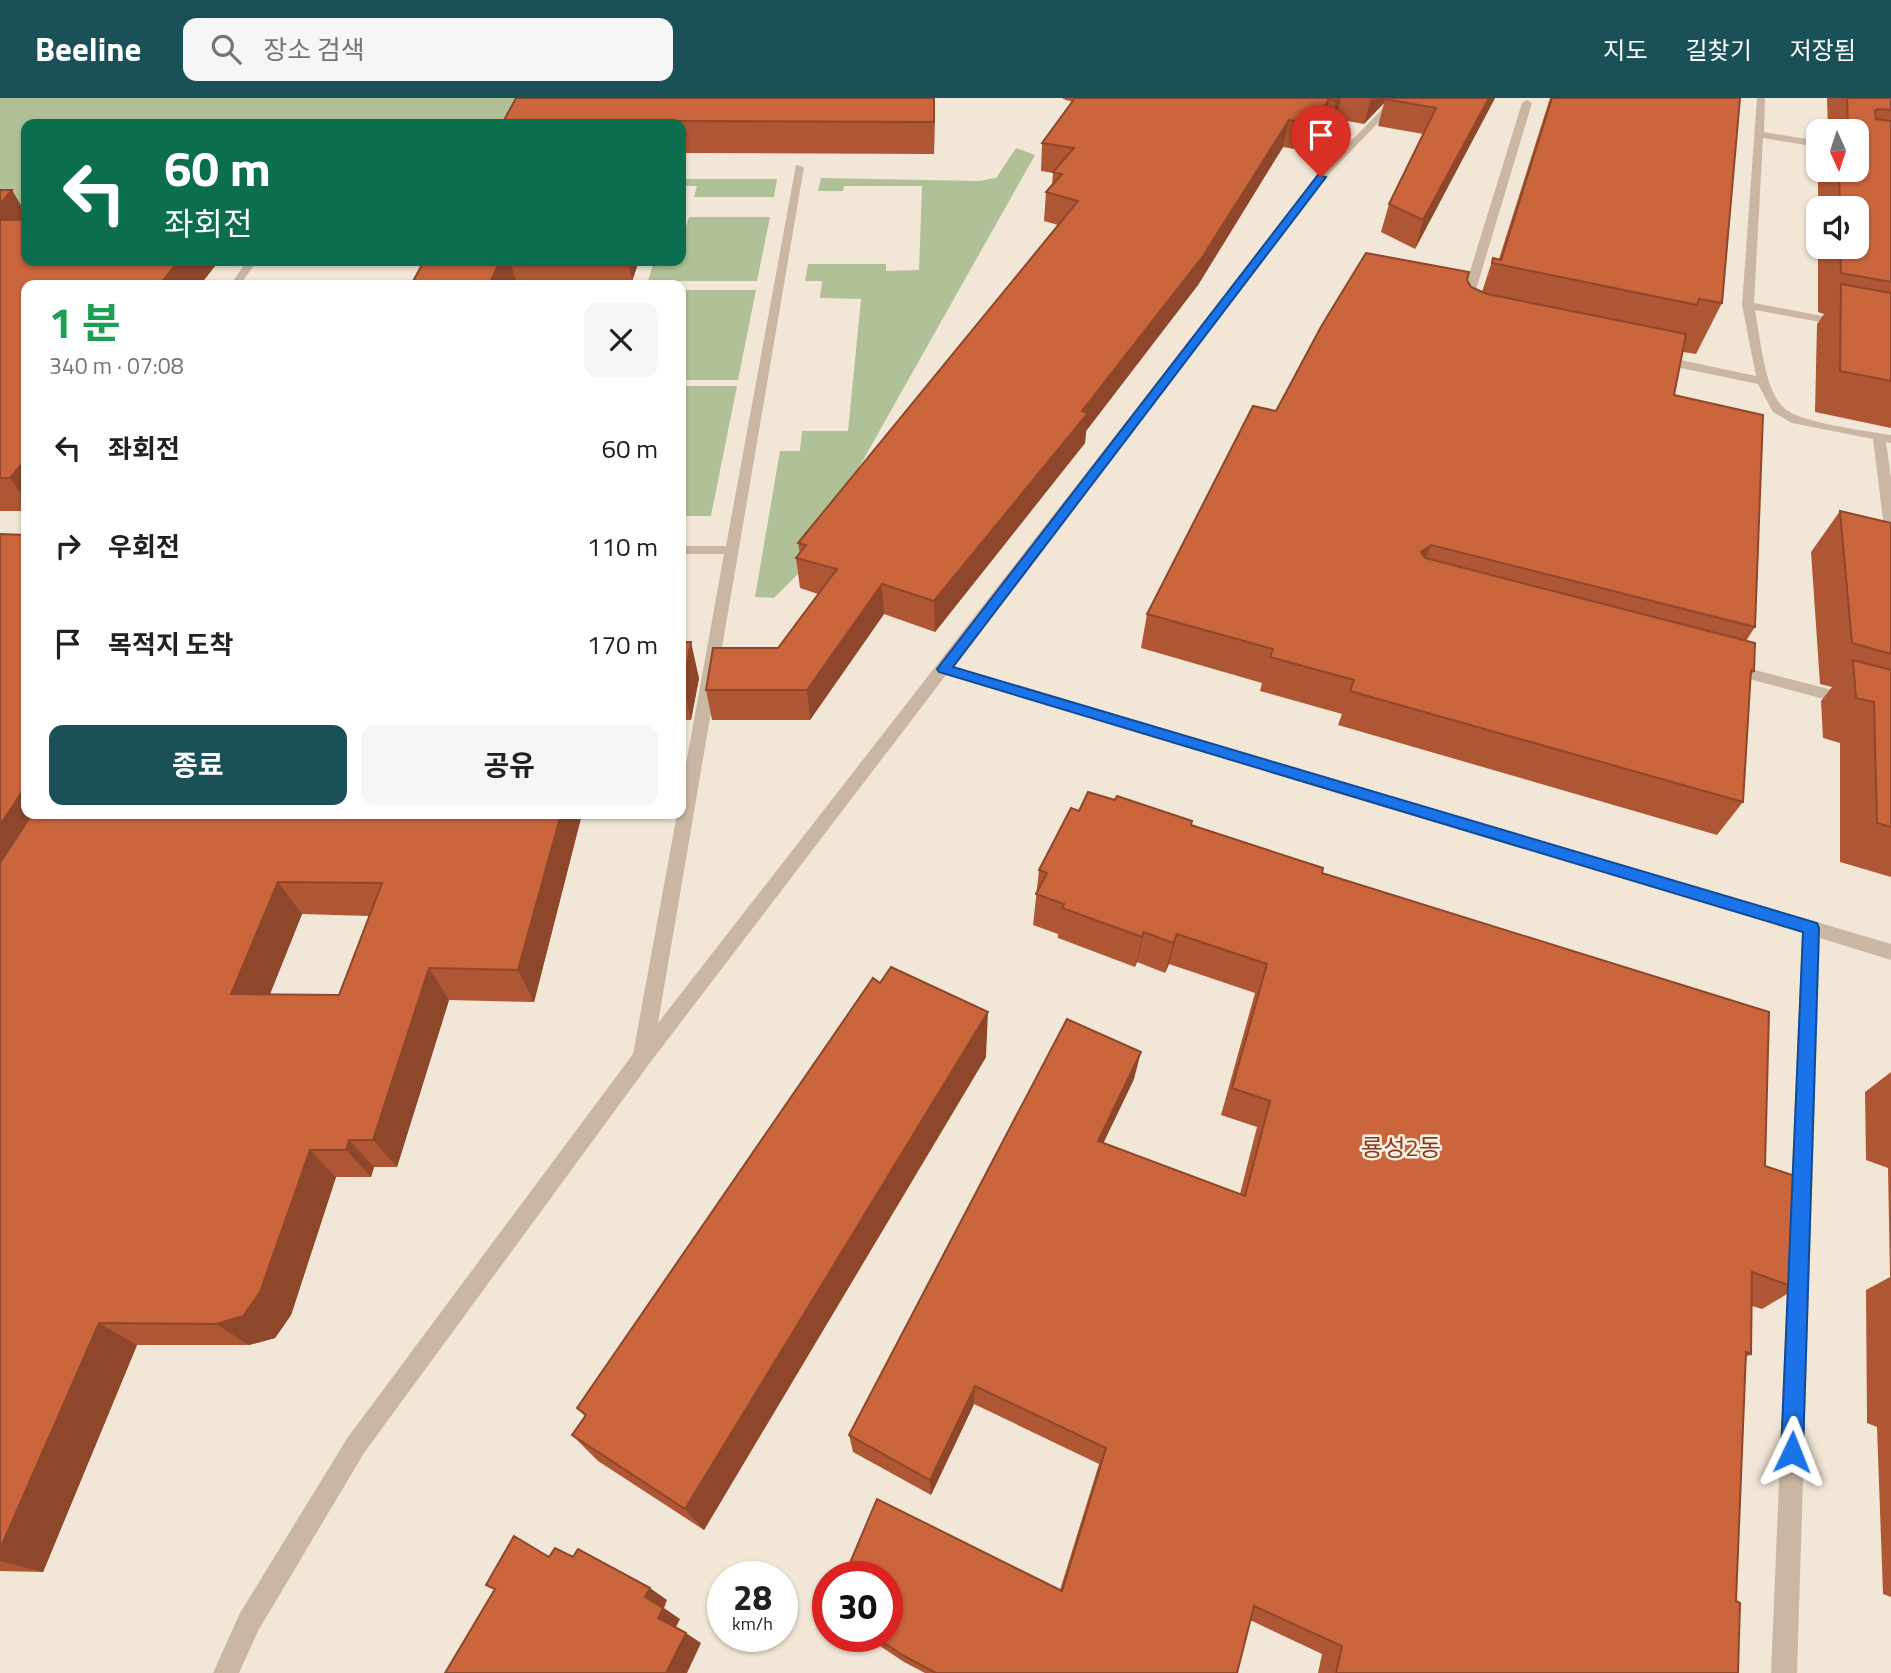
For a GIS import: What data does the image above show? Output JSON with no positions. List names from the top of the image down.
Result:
{
  "districts": ["룡성2동"],
  "north": "bottom",
  "page": {
    "header": "Beeline",
    "search": "장소 검색",
    "nav": ["지도", "길찾기", "저장됨"],
    "turn": ["60 m", "좌회전"],
    "heading": ["1 분", "340 m · 07:08"],
    "list": [
      {
        "name": "좌회전",
        "value": "60 m"
      },
      {
        "name": "우회전",
        "value": "110 m"
      },
      {
        "name": "목적지 도착",
        "value": "170 m"
      }
    ],
    "buttons": ["종료", "공유"],
    "speed": "28 km/h",
    "limit": "30"
  }
}
